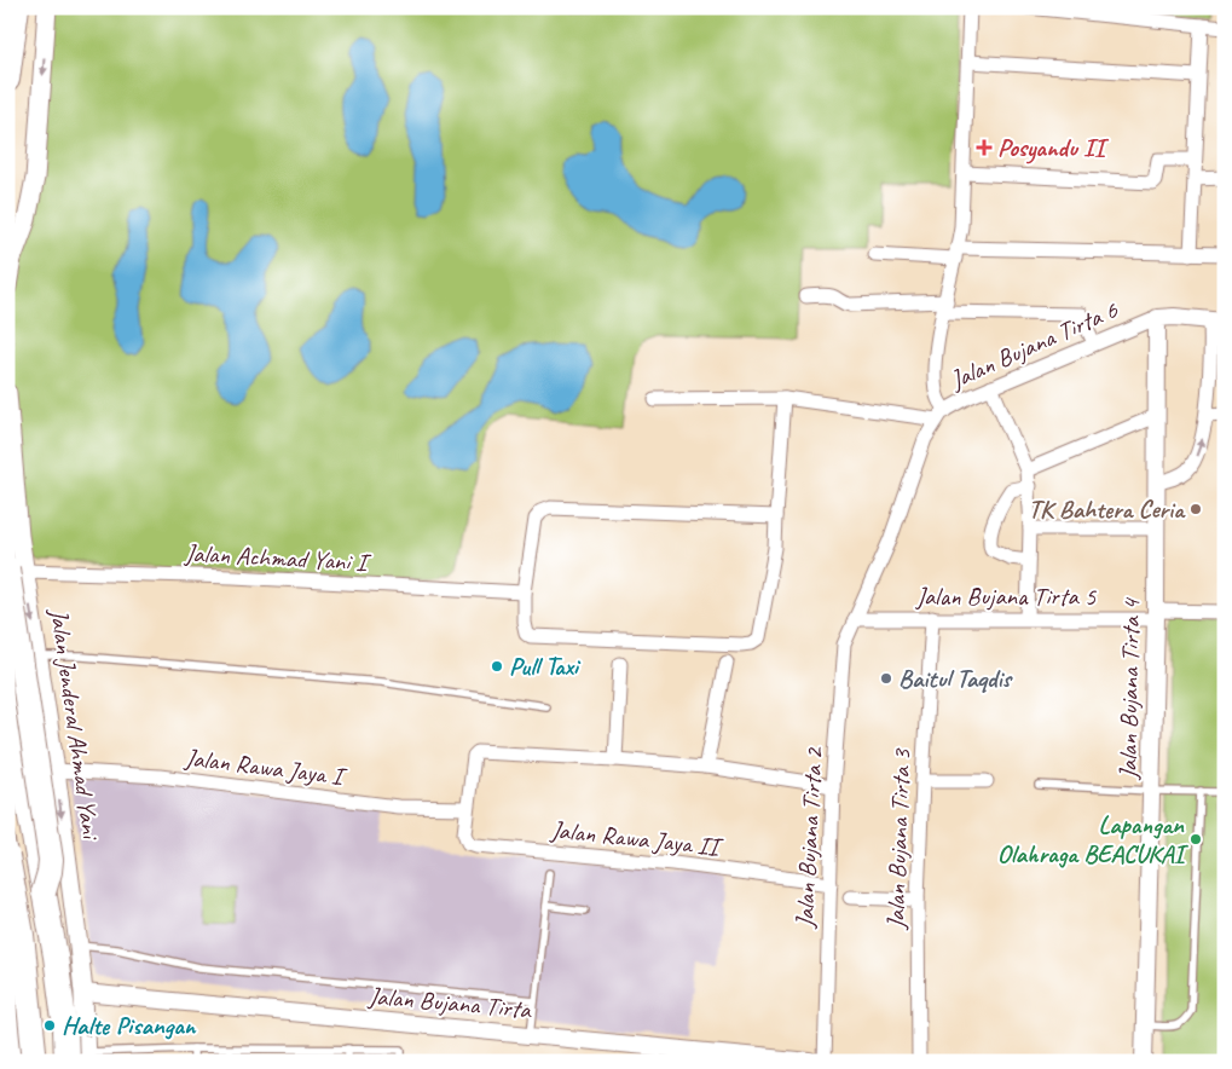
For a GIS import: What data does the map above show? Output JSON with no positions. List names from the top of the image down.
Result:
{
  "streets": {
    "highway": ["Jalan Jenderal Ahmad Yani"],
    "street": [
      "Jalan Bujana Tirta 6",
      "Jalan Achmad Yani I",
      "Jalan Bujana Tirta 5",
      "Jalan Bujana Tirta 4",
      "Jalan Rawa Jaya I",
      "Jalan Rawa Jaya II",
      "Jalan Bujana Tirta 2",
      "Jalan Bujana Tirta 3",
      "Jalan Bujana Tirta"
    ]
  },
  "crossings": [
    ["Jalan Bujana Tirta 6", "Jalan Bujana Tirta 5"],
    ["Jalan Bujana Tirta 6", "Jalan Bujana Tirta 4"],
    ["Jalan Bujana Tirta 6", "Jalan Bujana Tirta 2"],
    ["Jalan Achmad Yani I", "Jalan Jenderal Ahmad Yani"],
    ["Jalan Bujana Tirta 5", "Jalan Bujana Tirta 4"],
    ["Jalan Bujana Tirta 5", "Jalan Bujana Tirta 2"],
    ["Jalan Bujana Tirta 5", "Jalan Bujana Tirta 3"],
    ["Jalan Jenderal Ahmad Yani", "Jalan Rawa Jaya I"],
    ["Jalan Jenderal Ahmad Yani", "Jalan Bujana Tirta"],
    ["Jalan Rawa Jaya I", "Jalan Rawa Jaya II"],
    ["Jalan Rawa Jaya II", "Jalan Bujana Tirta 2"]
  ],
  "places": {
    "health": ["Posyandu II"],
    "other": [
      "TK Bahtera Ceria",
      "Pull Taxi",
      "Baitul Taqdis",
      "Lapangan Olahraga BEACUKAI",
      "Halte Pisangan"
    ]
  }
}
